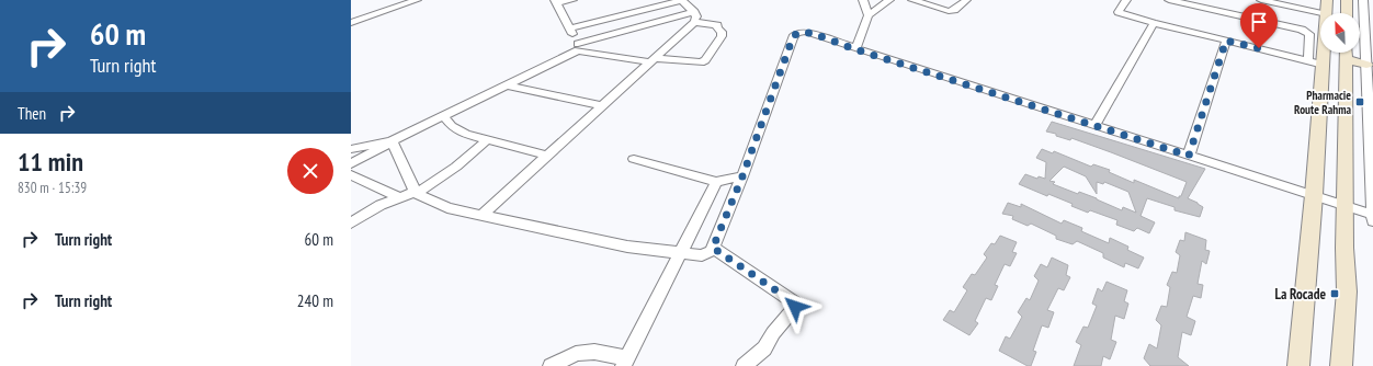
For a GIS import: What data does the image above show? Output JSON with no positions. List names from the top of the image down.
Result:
{
  "places": {
    "transit": ["Pharmacie Route Rahma", "La Rocade"]
  },
  "north": "top left",
  "page": {
    "turn": ["60 m", "Turn right"],
    "then": "Then",
    "heading": ["11 min", "830 m · 15:39"],
    "list": [
      {
        "name": "Turn right",
        "value": "60 m"
      },
      {
        "name": "Turn right",
        "value": "240 m"
      }
    ]
  }
}
